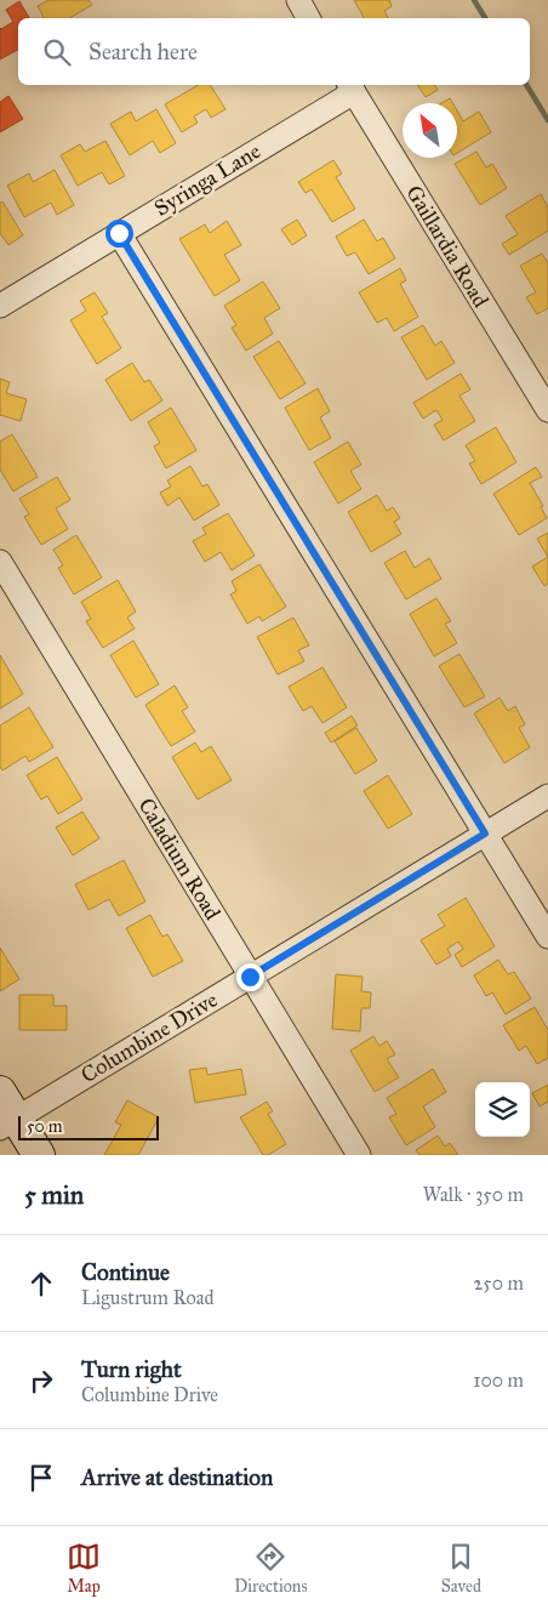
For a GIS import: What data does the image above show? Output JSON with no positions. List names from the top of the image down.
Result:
{
  "streets": {
    "street": [
      "Syringa Lane",
      "Gaillardia Road",
      "Caladium Road",
      "Columbine Drive"
    ]
  },
  "crossings": [
    ["Syringa Lane", "Gaillardia Road"],
    ["Caladium Road", "Columbine Drive"]
  ],
  "scale_bar": "50 m",
  "north": "top left",
  "page": {
    "search": "Search here",
    "scale": "50 m",
    "heading": ["5 min", "Walk · 350 m"],
    "list": [
      ["Continue", "Ligustrum Road", "250 m"],
      ["Turn right", "Columbine Drive", "100 m"],
      "Arrive at destination"
    ],
    "nav": ["Map", "Directions", "Saved"]
  }
}
